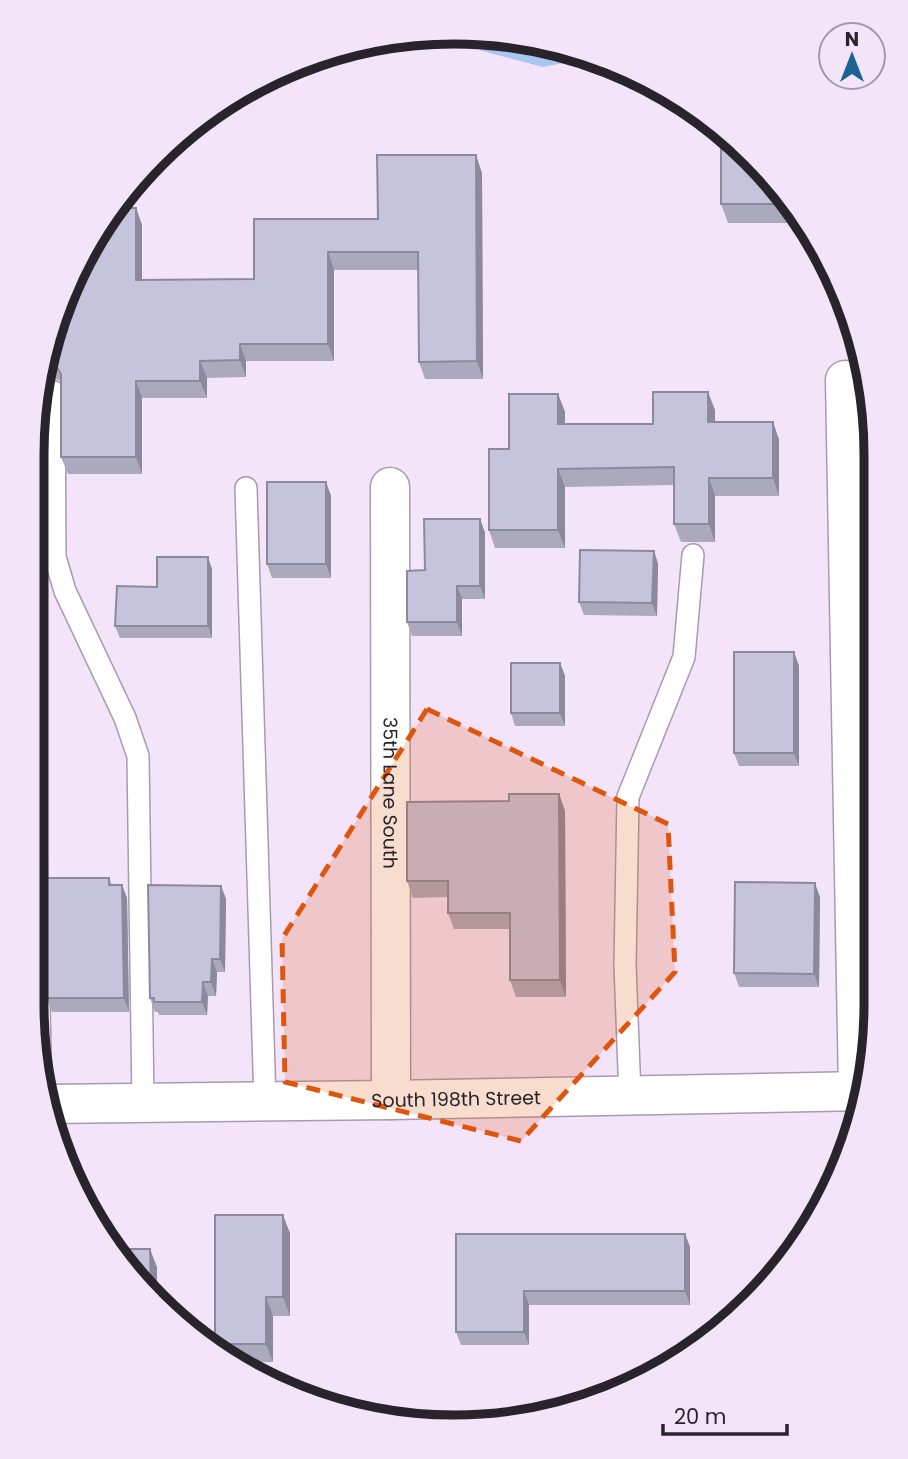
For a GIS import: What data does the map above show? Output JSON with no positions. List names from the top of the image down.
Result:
{
  "streets": {
    "street": ["35th Lane South", "South 198th Street"]
  },
  "crossings": [
    ["35th Lane South", "South 198th Street"]
  ],
  "scale_bar": "20 m",
  "north": "top"
}
